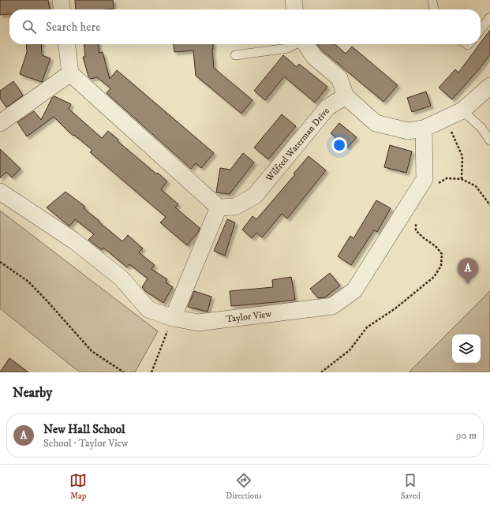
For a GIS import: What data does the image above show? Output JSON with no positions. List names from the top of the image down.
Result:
{
  "streets": {
    "street": ["Wilfred Waterman Drive", "Taylor View"]
  },
  "page": {
    "search": "Search here",
    "pins": "A",
    "heading": "Nearby",
    "list": [
      {
        "mark": "A",
        "name": "New Hall School",
        "note": "School · Taylor View",
        "value": "90 m"
      }
    ],
    "nav": ["Map", "Directions", "Saved"]
  }
}
